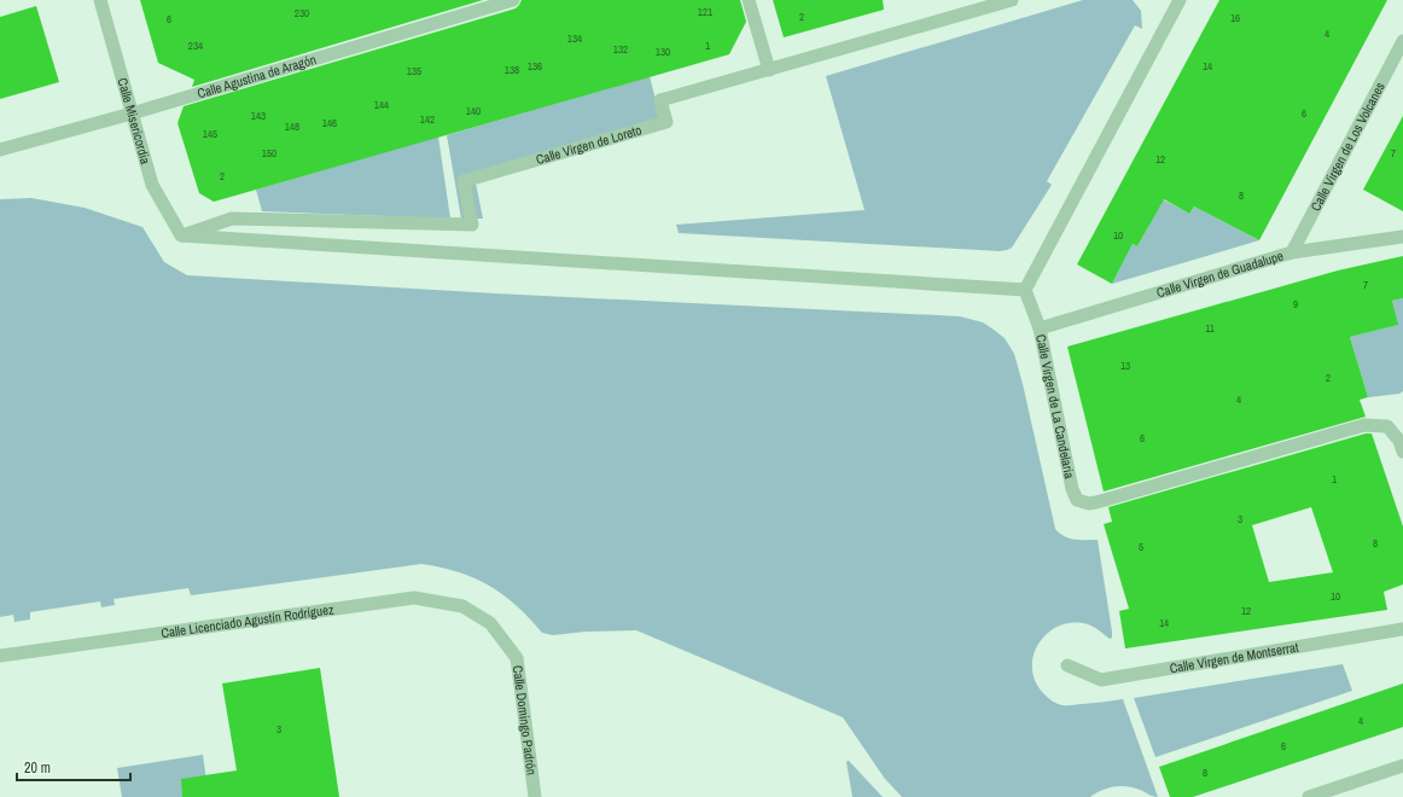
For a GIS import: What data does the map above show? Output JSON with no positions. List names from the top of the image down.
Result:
{
  "streets": {
    "street": [
      "Calle Agustina de Aragón",
      "Calle Misericordia",
      "Calle Virgen de Loreto",
      "Calle Virgen de Los Volcanes",
      "Calle Virgen de Guadalupe",
      "Calle Virgen de La Candelaria",
      "Calle Licenciado Agustín Rodríguez",
      "Calle Virgen de Montserrat",
      "Calle Domingo Padrón"
    ]
  },
  "crossings": [
    ["Calle Agustina de Aragón", "Calle Misericordia"],
    ["Calle Misericordia", "Calle Virgen de Loreto"],
    ["Calle Virgen de Los Volcanes", "Calle Virgen de Guadalupe"],
    ["Calle Virgen de Guadalupe", "Calle Virgen de La Candelaria"],
    ["Calle Licenciado Agustín Rodríguez", "Calle Domingo Padrón"]
  ],
  "house_numbers": [
    "121",
    "230",
    "2",
    "16",
    "6",
    "4",
    "134",
    "234",
    "1",
    "132",
    "130",
    "136",
    "14",
    "138",
    "135",
    "144",
    "140",
    "6",
    "143",
    "142",
    "146",
    "148",
    "145",
    "150",
    "7",
    "12",
    "2",
    "8",
    "10",
    "7",
    "9",
    "11",
    "13",
    "2",
    "4",
    "6",
    "1",
    "3",
    "8",
    "5",
    "10",
    "12",
    "14",
    "4",
    "3",
    "6",
    "8"
  ],
  "scale_bar": "20 m"
}
